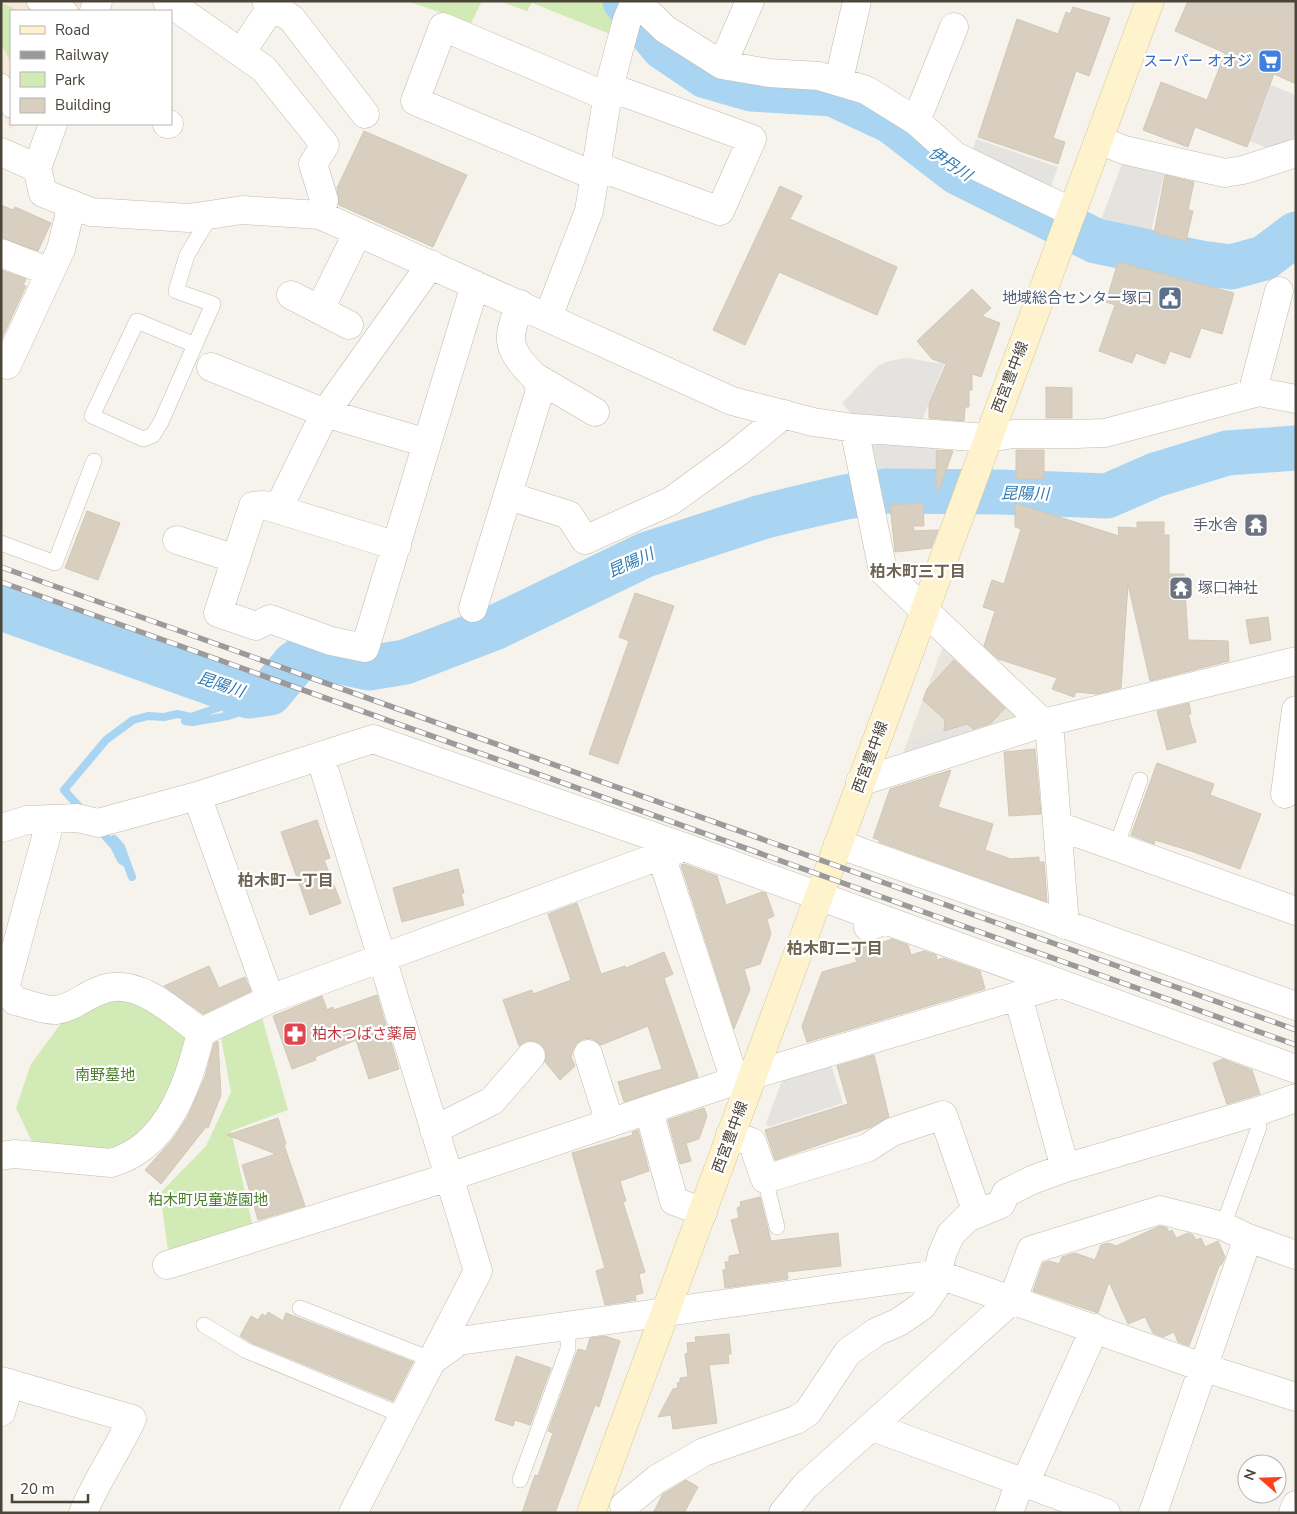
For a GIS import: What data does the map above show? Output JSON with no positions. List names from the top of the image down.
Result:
{
  "streets": {
    "main road": ["西宮豊中線"]
  },
  "districts": ["柏木町三丁目", "柏木町一丁目", "柏木町二丁目"],
  "water": ["伊丹川", "昆陽川"],
  "parks": ["南野墓地", "柏木町児童遊園地"],
  "places": {
    "supermarket": ["スーパー オオジ"],
    "public building": ["地域総合センター塚口"],
    "temple": ["手水舎", "塚口神社"],
    "pharmacy": ["柏木つばさ薬局"]
  },
  "legend": [
    "Road",
    "Railway",
    "Park",
    "Building"
  ],
  "scale_bar": "20 m",
  "north": "left"
}
